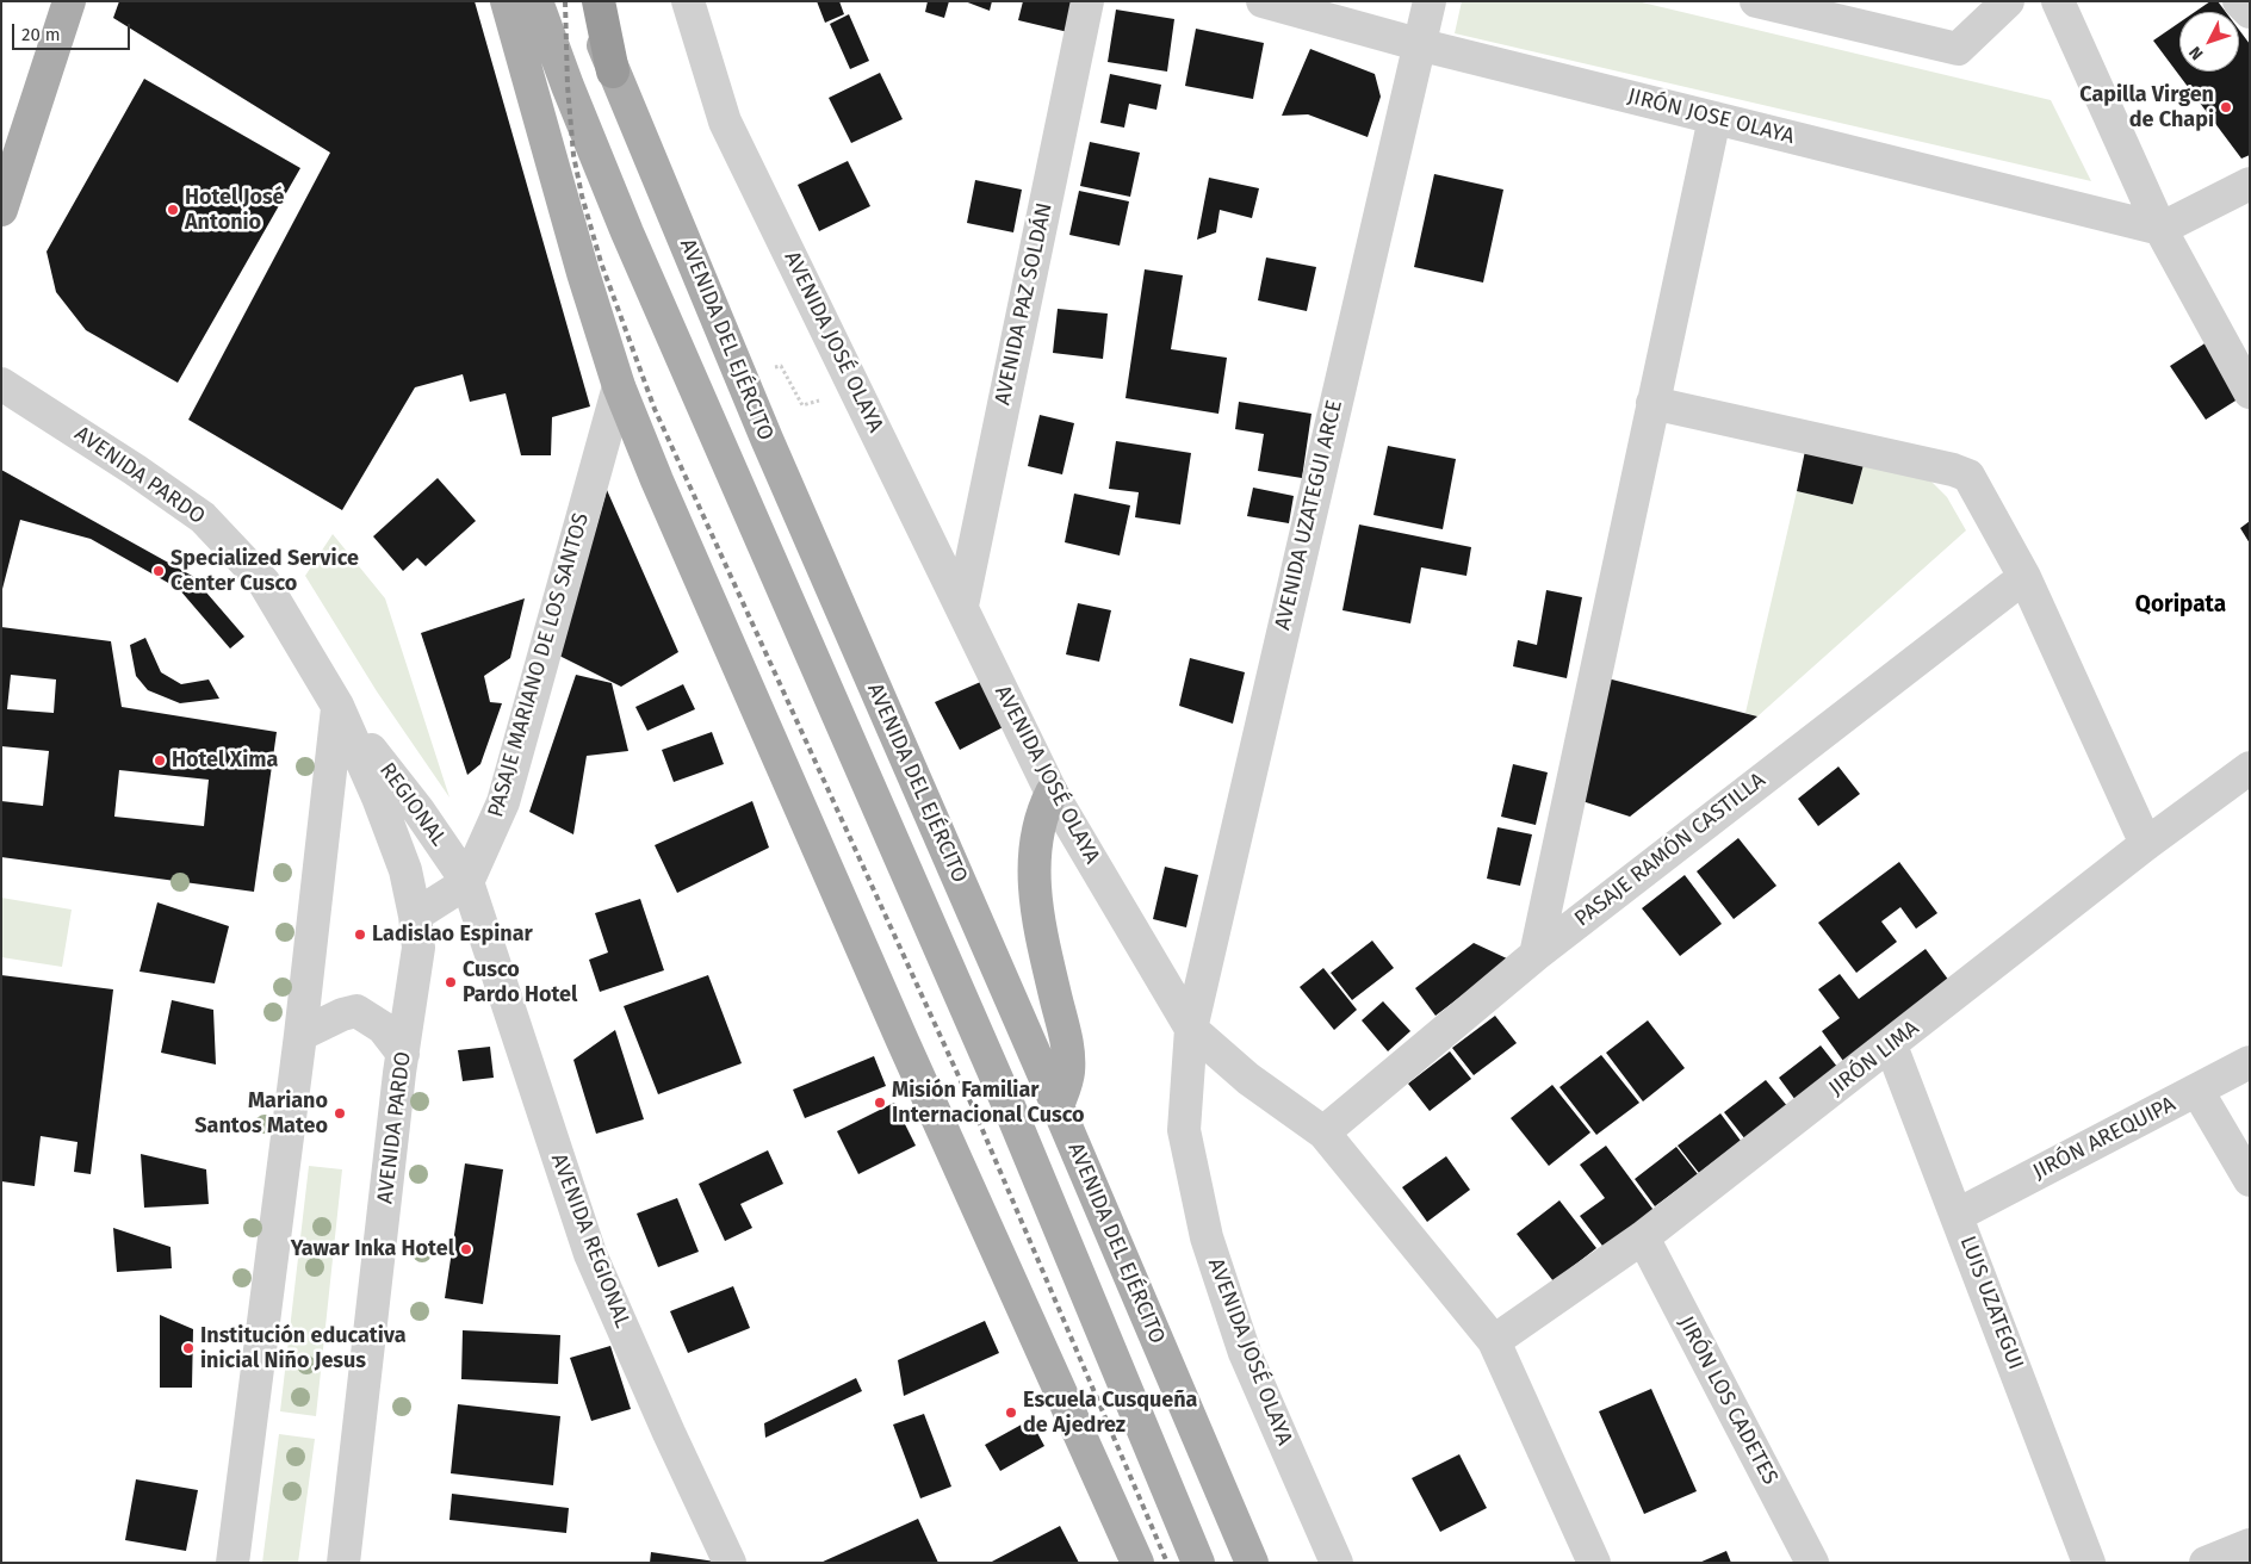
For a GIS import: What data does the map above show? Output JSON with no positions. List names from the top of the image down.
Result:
{
  "streets": {
    "main road": ["AVENIDA DEL EJÉRCITO"],
    "street": [
      "JIRÓN JOSE OLAYA",
      "AVENIDA PAZ SOLDÁN",
      "AVENIDA JOSÉ OLAYA",
      "AVENIDA PARDO",
      "AVENIDA UZATEGUI ARCE",
      "PASAJE MARIANO DE LOS SANTOS",
      "REGIONAL",
      "PASAJE RAMÓN CASTILLA",
      "JIRÓN LIMA",
      "JIRÓN AREQUIPA",
      "AVENIDA REGIONAL",
      "LUIS UZATEGUI",
      "JIRÓN LOS CADETES"
    ]
  },
  "crossings": [
    ["JIRÓN JOSE OLAYA", "AVENIDA UZATEGUI ARCE"],
    ["AVENIDA PAZ SOLDÁN", "AVENIDA JOSÉ OLAYA"],
    ["AVENIDA JOSÉ OLAYA", "AVENIDA UZATEGUI ARCE"],
    ["AVENIDA PARDO", "REGIONAL"],
    ["PASAJE MARIANO DE LOS SANTOS", "REGIONAL"],
    ["PASAJE MARIANO DE LOS SANTOS", "AVENIDA REGIONAL"],
    ["REGIONAL", "AVENIDA REGIONAL"],
    ["JIRÓN LIMA", "LUIS UZATEGUI"],
    ["JIRÓN LIMA", "JIRÓN LOS CADETES"],
    ["JIRÓN AREQUIPA", "LUIS UZATEGUI"]
  ],
  "districts": ["Qoripata"],
  "places": [
    "Capilla Virgen de Chapi",
    "Hotel José Antonio",
    "Specialized Service Center Cusco",
    "Hotel Xima",
    "Ladislao Espinar",
    "Cusco Pardo Hotel",
    "Misión Familiar Internacional Cusco",
    "Mariano Santos Mateo",
    "Yawar Inka Hotel",
    "Institución educativa inicial Niño Jesus",
    "Escuela Cusqueña de Ajedrez"
  ],
  "scale_bar": "20 m",
  "north": "bottom left"
}
